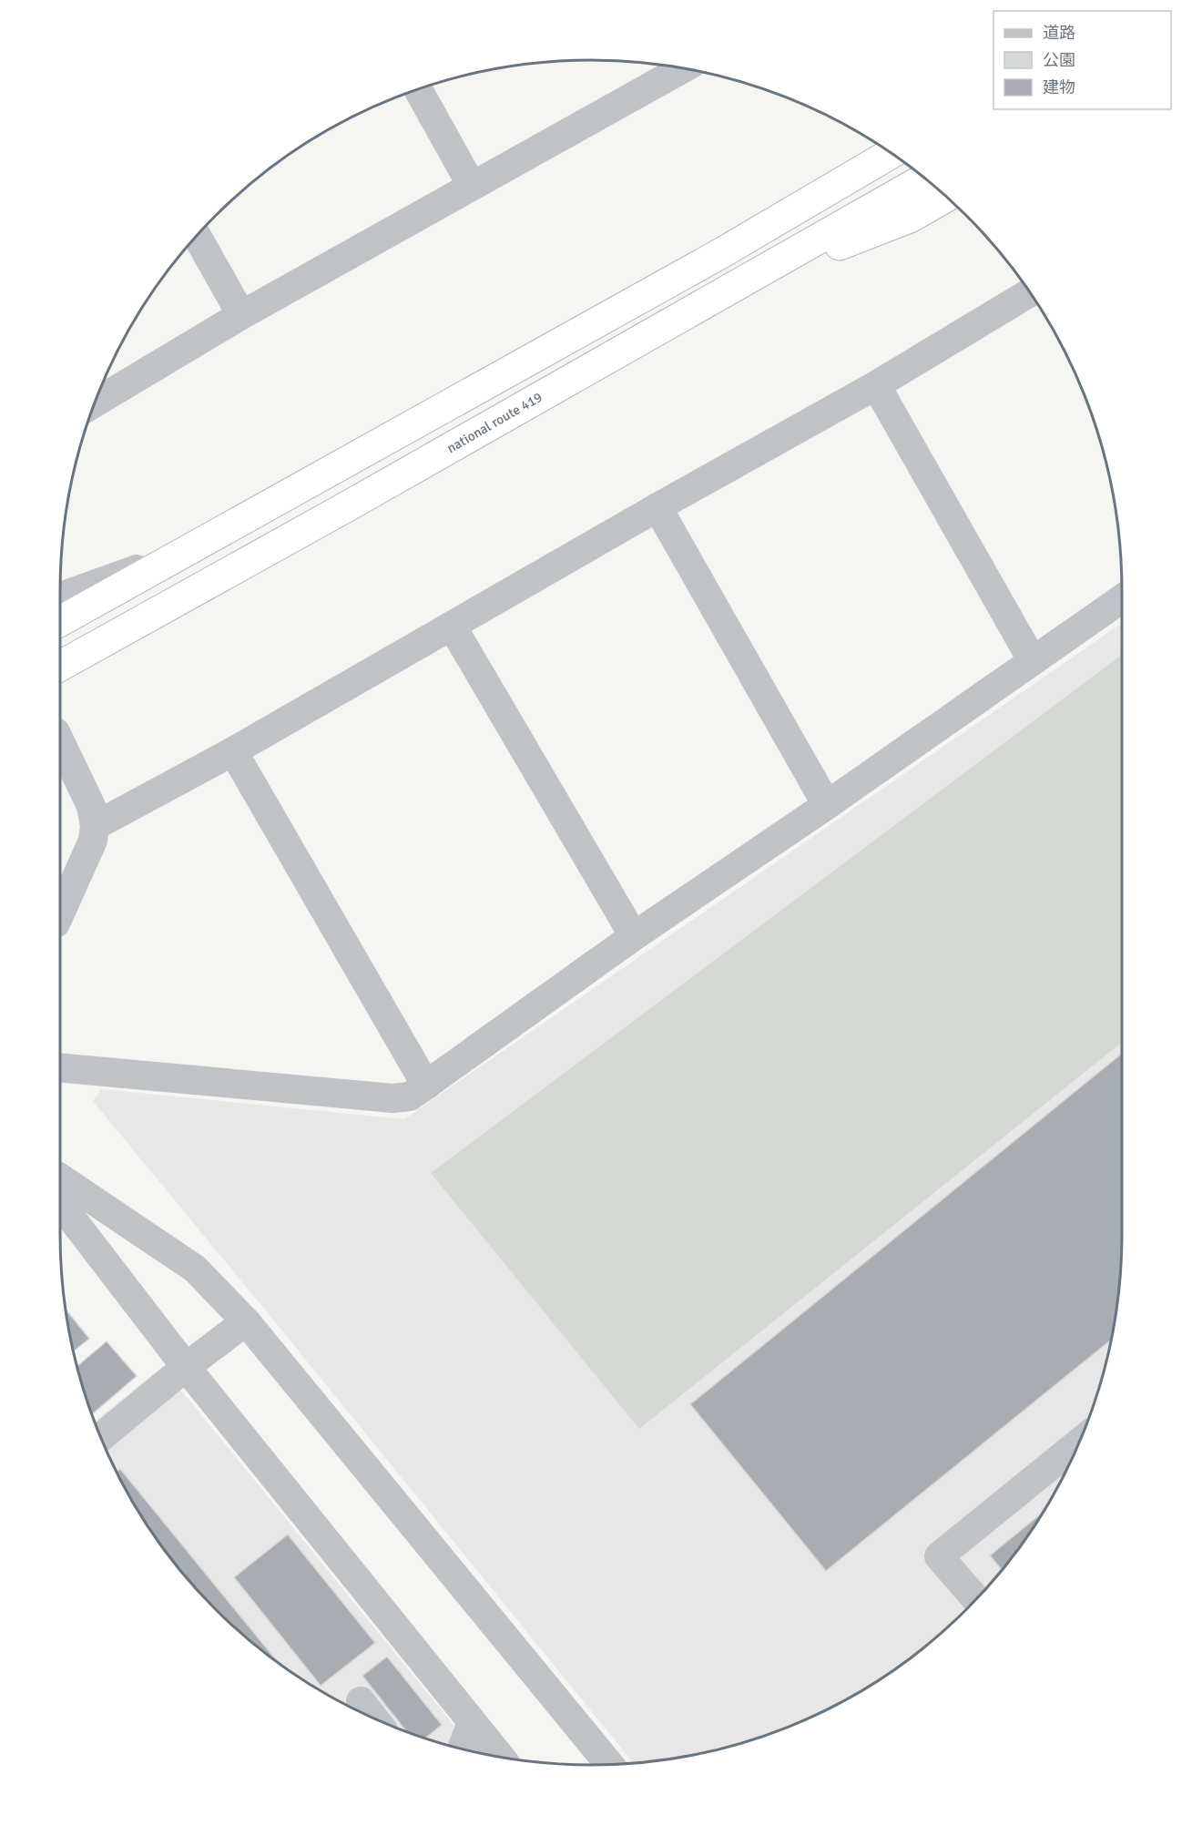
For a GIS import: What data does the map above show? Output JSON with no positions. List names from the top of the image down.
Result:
{
  "streets": {
    "highway": ["national route 419"]
  },
  "legend": ["道路", "公園", "建物"]
}
